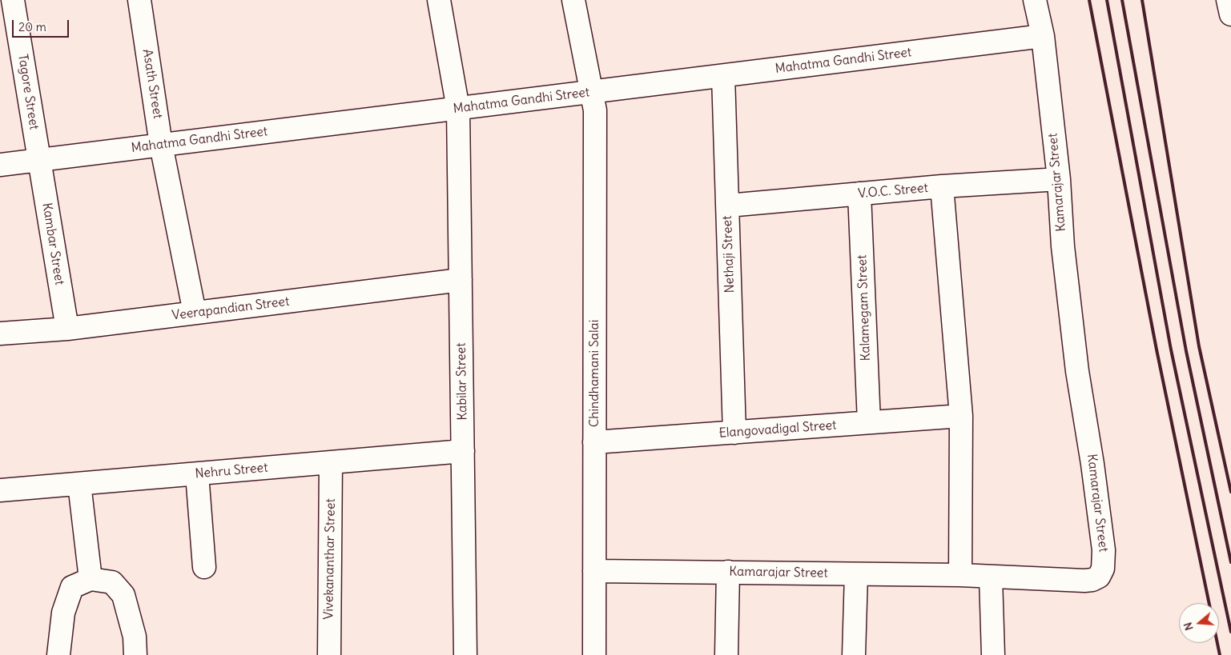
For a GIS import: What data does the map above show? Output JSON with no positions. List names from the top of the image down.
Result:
{
  "streets": {
    "street": [
      "Mahatma Gandhi Street",
      "Asath Street",
      "Tagore Street",
      "Kamarajar Street",
      "V.O.C. Street",
      "Kambar Street",
      "Nethaji Street",
      "Kalamegam Street",
      "Veerapandian Street",
      "Chindhamani Salai",
      "Kabilar Street",
      "Elangovadigal Street",
      "Nehru Street",
      "Vivekananthar Street"
    ]
  },
  "crossings": [
    ["Mahatma Gandhi Street", "Asath Street"],
    ["Mahatma Gandhi Street", "Tagore Street"],
    ["Mahatma Gandhi Street", "Kamarajar Street"],
    ["Mahatma Gandhi Street", "Kambar Street"],
    ["Mahatma Gandhi Street", "Nethaji Street"],
    ["Mahatma Gandhi Street", "Chindhamani Salai"],
    ["Mahatma Gandhi Street", "Kabilar Street"],
    ["Asath Street", "Veerapandian Street"],
    ["Tagore Street", "Kambar Street"],
    ["Kamarajar Street", "V.O.C. Street"],
    ["Kamarajar Street", "Chindhamani Salai"],
    ["V.O.C. Street", "Nethaji Street"],
    ["V.O.C. Street", "Kalamegam Street"],
    ["Kambar Street", "Veerapandian Street"],
    ["Nethaji Street", "Elangovadigal Street"],
    ["Kalamegam Street", "Elangovadigal Street"],
    ["Veerapandian Street", "Kabilar Street"],
    ["Chindhamani Salai", "Elangovadigal Street"],
    ["Kabilar Street", "Nehru Street"],
    ["Nehru Street", "Vivekananthar Street"]
  ],
  "scale_bar": "20 m",
  "north": "left"
}
